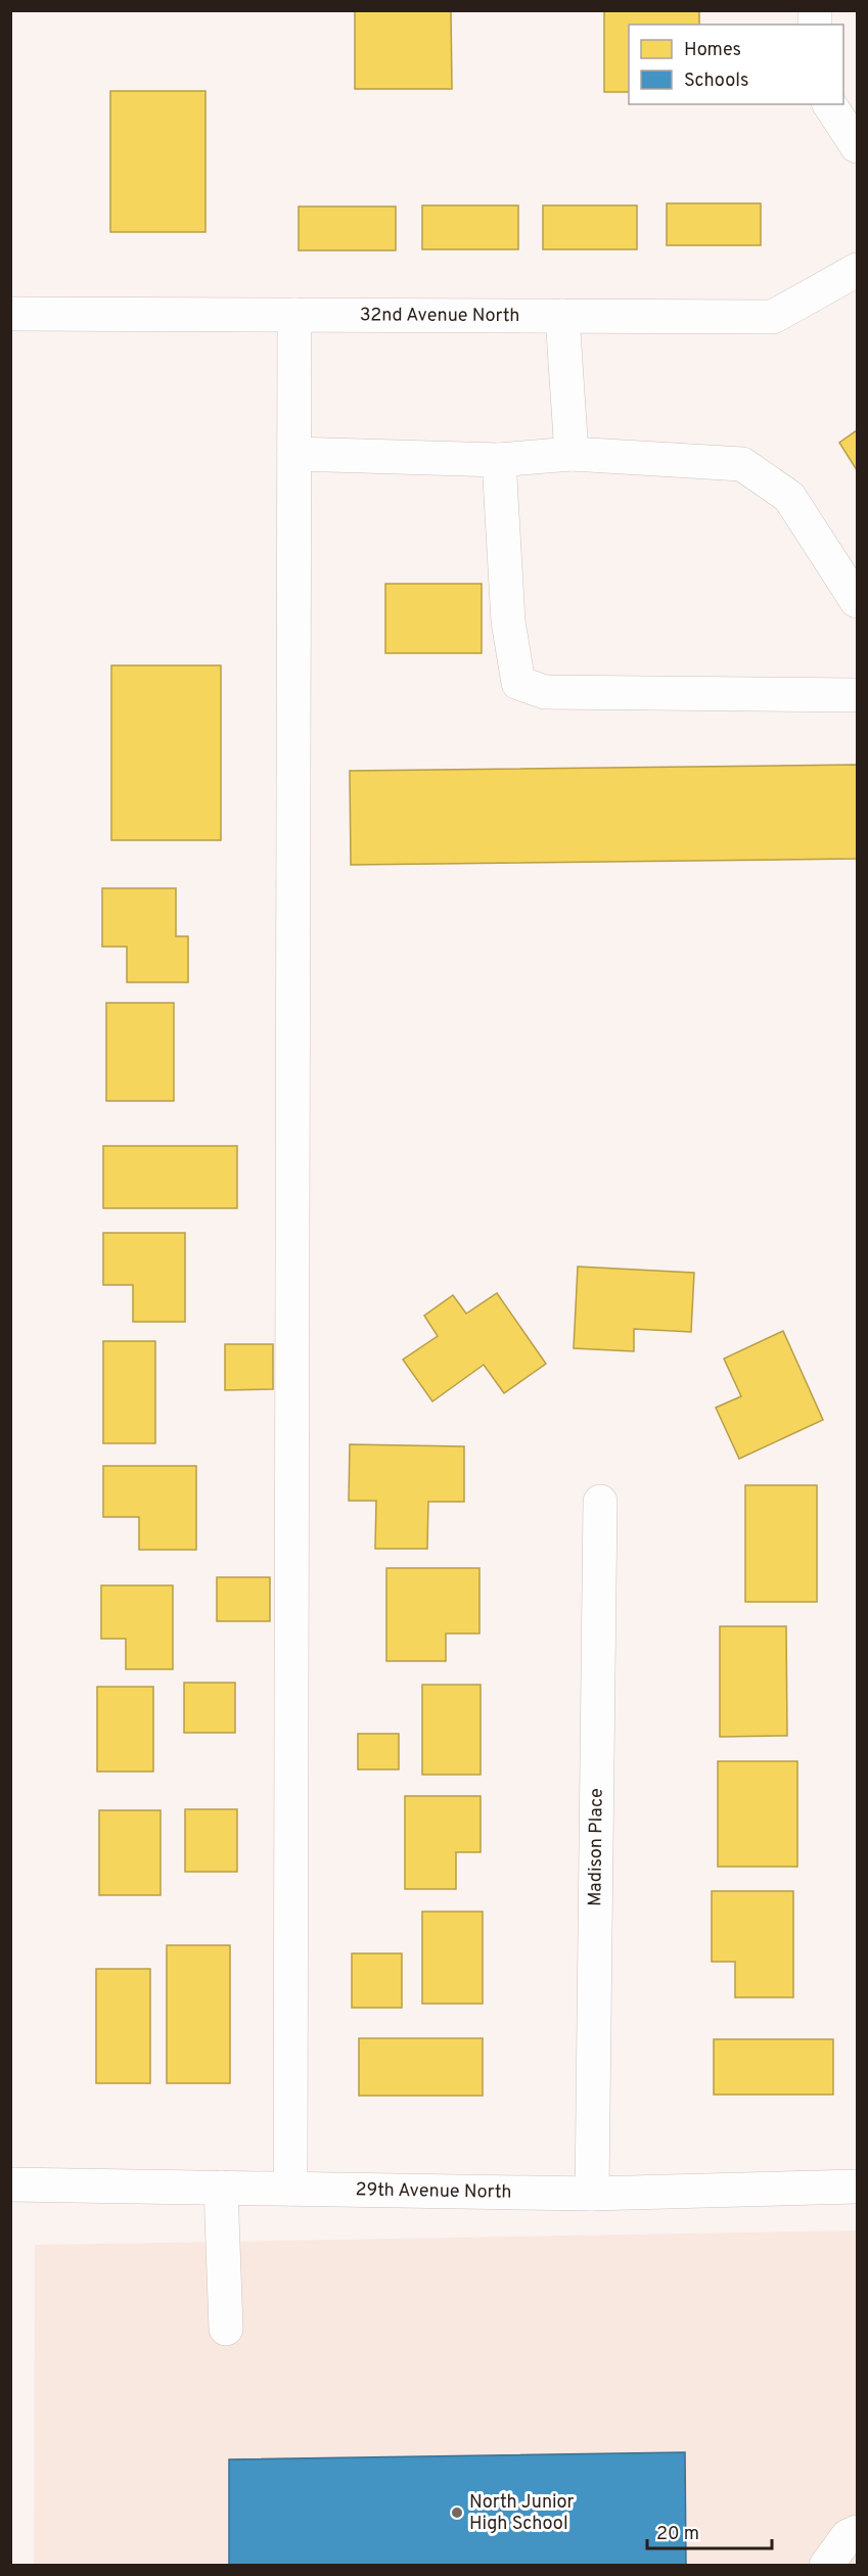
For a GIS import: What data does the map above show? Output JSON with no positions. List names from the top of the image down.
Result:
{
  "streets": {
    "street": ["32nd Avenue North", "Madison Place", "29th Avenue North"]
  },
  "crossings": [
    ["Madison Place", "29th Avenue North"]
  ],
  "places": ["North Junior High School"],
  "legend": ["Homes", "Schools"],
  "scale_bar": "20 m"
}
